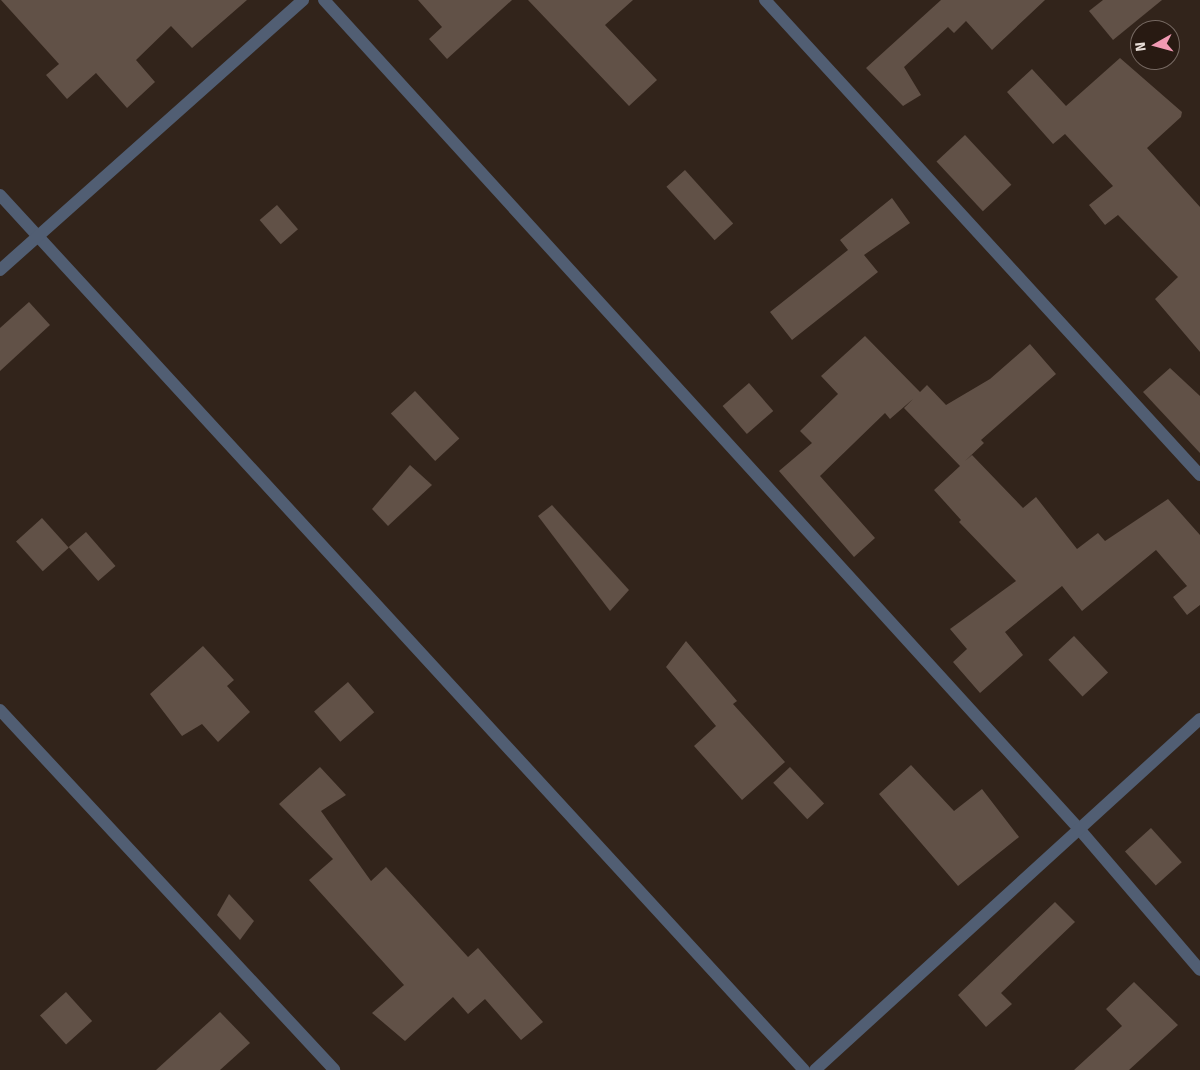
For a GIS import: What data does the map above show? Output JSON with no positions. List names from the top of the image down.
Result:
{
  "north": "left"
}
